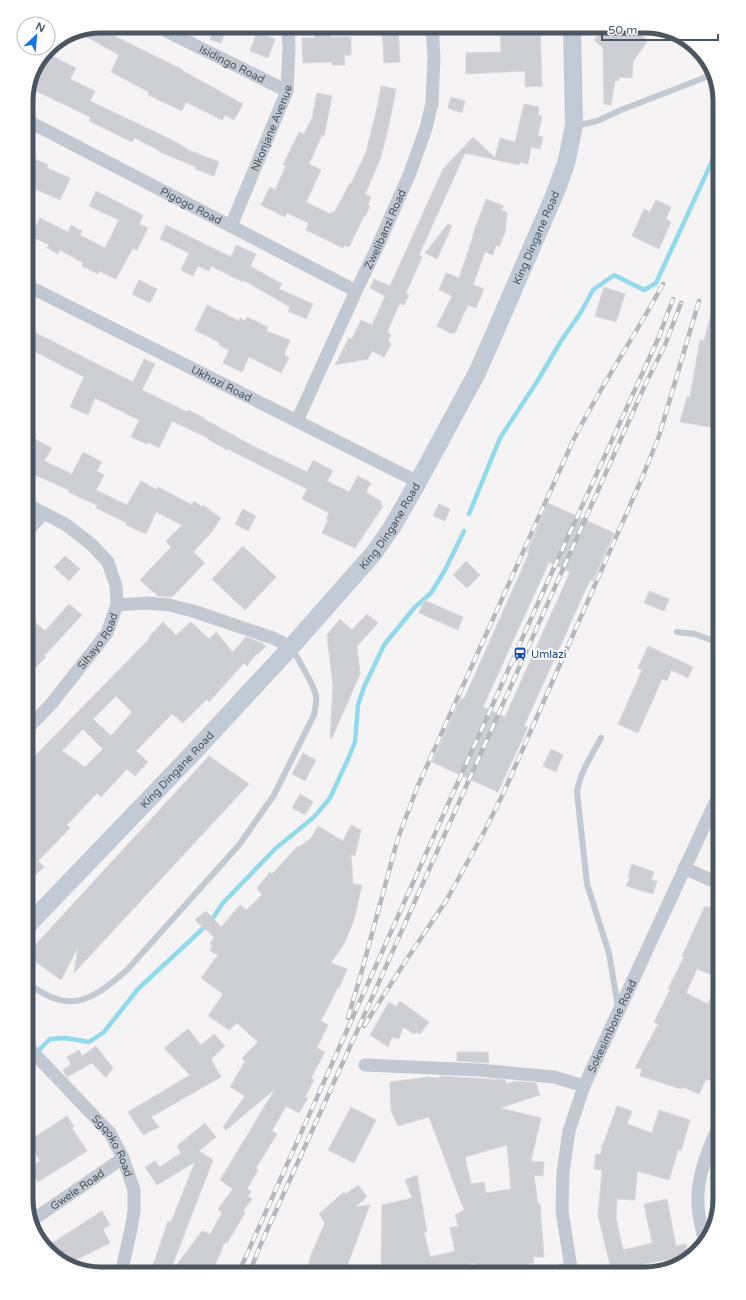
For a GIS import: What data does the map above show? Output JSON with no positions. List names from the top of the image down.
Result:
{
  "streets": {
    "street": [
      "Isidingo Road",
      "Nkonjane Avenue",
      "Pigogo Road",
      "Zwelibanzi Road",
      "King Dingane Road",
      "Ukhozi Road",
      "Sihayo Road",
      "Sokesimbone Road",
      "Sgqoko Road",
      "Gwele Road"
    ]
  },
  "crossings": [
    ["Isidingo Road", "Nkonjane Avenue"],
    ["Nkonjane Avenue", "Pigogo Road"],
    ["Pigogo Road", "Zwelibanzi Road"],
    ["Zwelibanzi Road", "Ukhozi Road"],
    ["King Dingane Road", "Ukhozi Road"],
    ["Sgqoko Road", "Gwele Road"]
  ],
  "places": {
    "station": ["Umlazi"]
  },
  "scale_bar": "50 m",
  "north": "top right"
}
